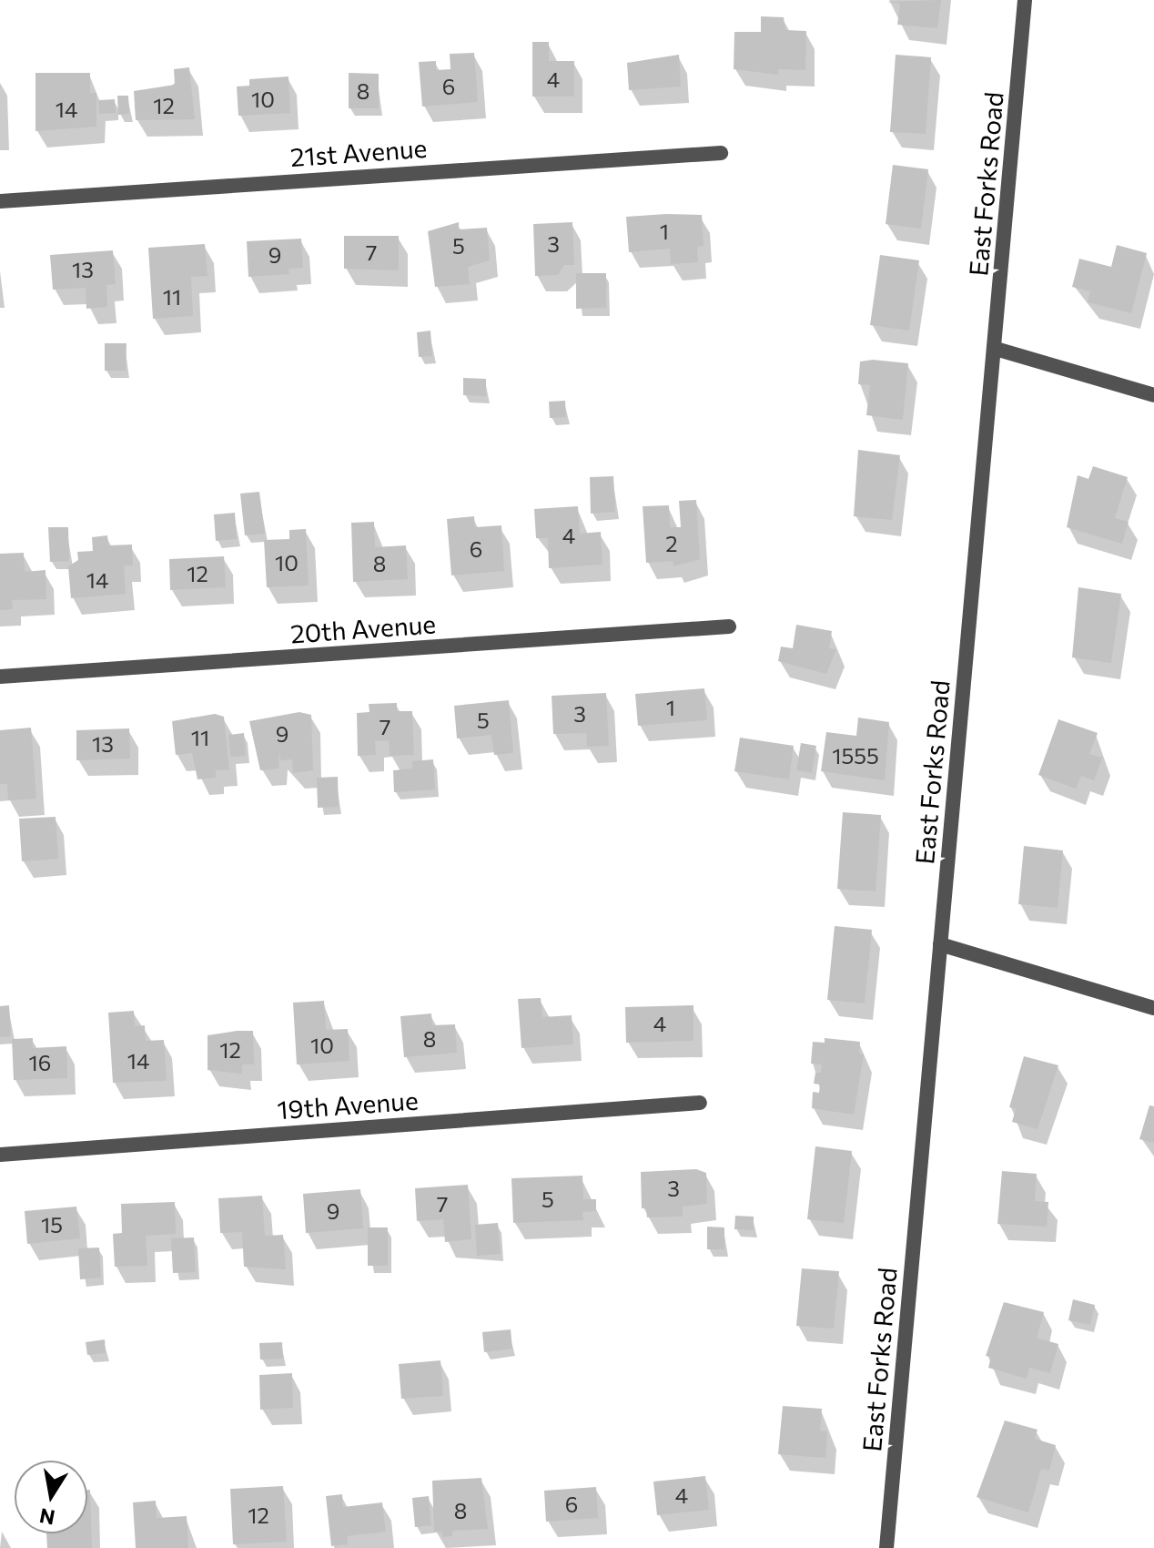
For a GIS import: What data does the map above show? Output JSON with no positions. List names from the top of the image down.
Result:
{
  "streets": {
    "street": [
      "21st Avenue",
      "East Forks Road",
      "20th Avenue",
      "19th Avenue"
    ]
  },
  "house_numbers": [
    "4",
    "6",
    "8",
    "10",
    "12",
    "14",
    "1",
    "3",
    "5",
    "7",
    "9",
    "13",
    "11",
    "4",
    "2",
    "6",
    "10",
    "8",
    "12",
    "14",
    "1",
    "3",
    "5",
    "7",
    "9",
    "11",
    "13",
    "1555",
    "4",
    "8",
    "10",
    "12",
    "14",
    "16",
    "3",
    "5",
    "7",
    "9",
    "15",
    "4",
    "6",
    "8",
    "12"
  ],
  "north": "bottom"
}
